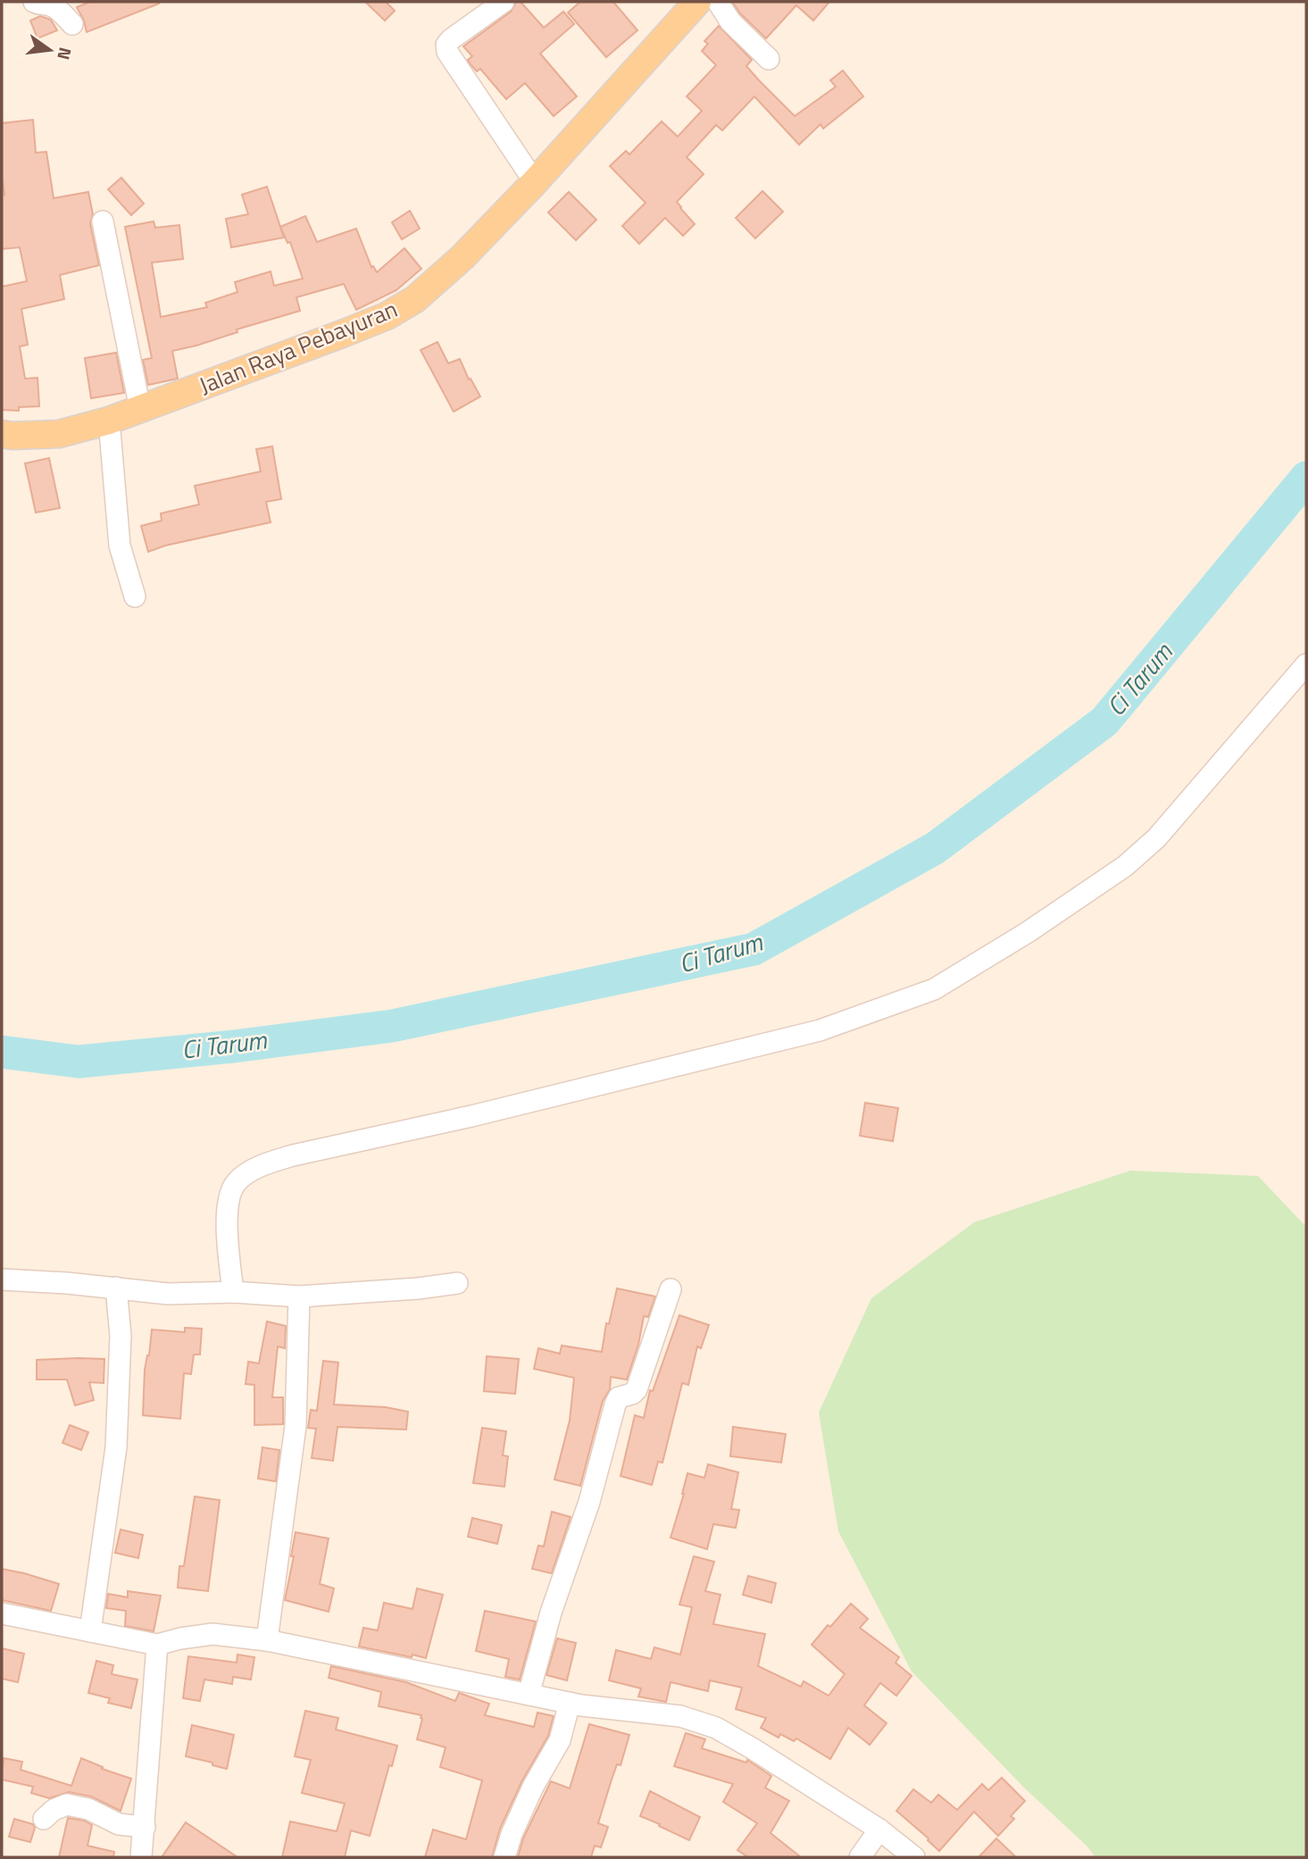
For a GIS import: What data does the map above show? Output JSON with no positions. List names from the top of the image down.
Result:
{
  "streets": {
    "main road": ["Jalan Raya Pebayuran"]
  },
  "water": ["Ci Tarum"],
  "north": "right"
}
